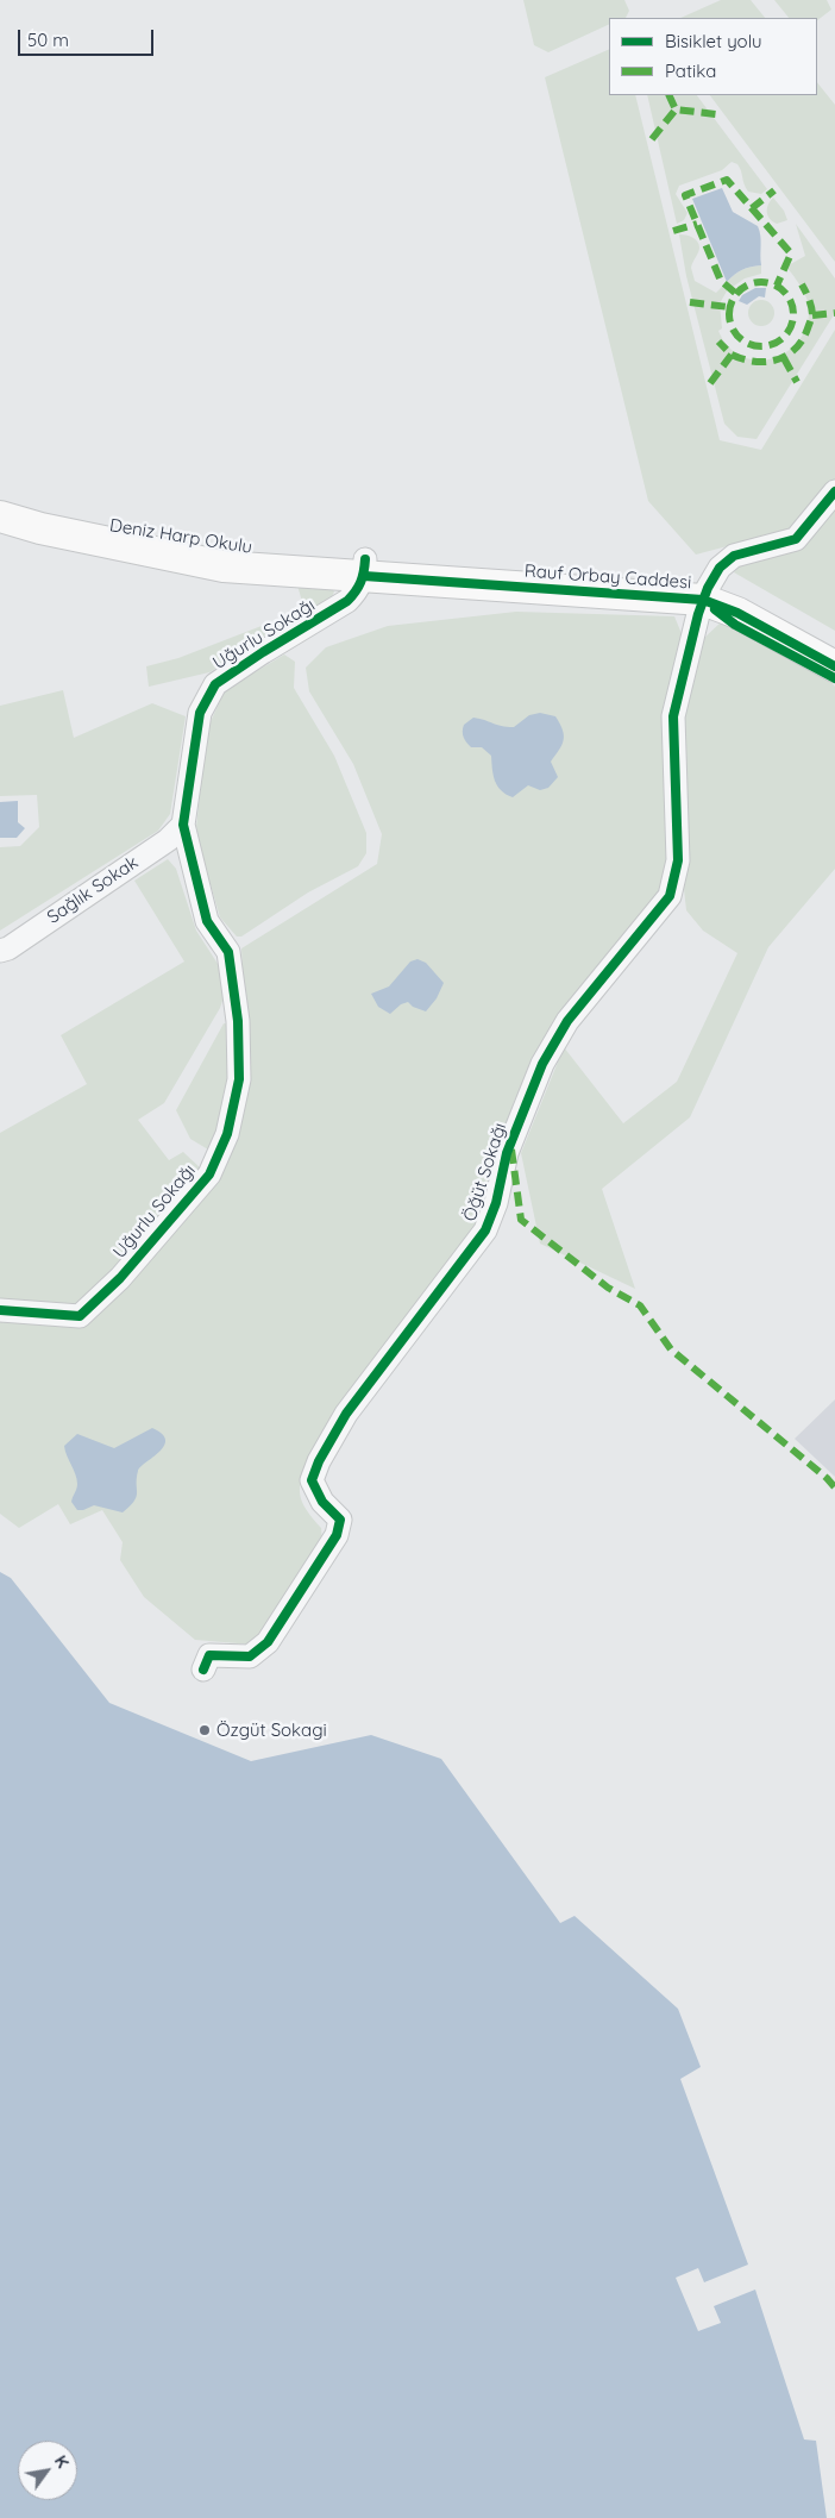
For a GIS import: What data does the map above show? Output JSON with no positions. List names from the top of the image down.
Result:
{
  "streets": {
    "street": [
      "Deniz Harp Okulu",
      "Rauf Orbay Caddesi",
      "Uğurlu Sokağı",
      "Sağlık Sokak",
      "Öğüt Sokağı"
    ]
  },
  "crossings": [
    ["Deniz Harp Okulu", "Rauf Orbay Caddesi"],
    ["Deniz Harp Okulu", "Uğurlu Sokağı"],
    ["Rauf Orbay Caddesi", "Uğurlu Sokağı"],
    ["Rauf Orbay Caddesi", "Öğüt Sokağı"],
    ["Uğurlu Sokağı", "Sağlık Sokak"]
  ],
  "places": ["Özgüt Sokagi"],
  "legend": ["Bisiklet yolu", "Patika"],
  "scale_bar": "50 m",
  "north": "top right"
}
